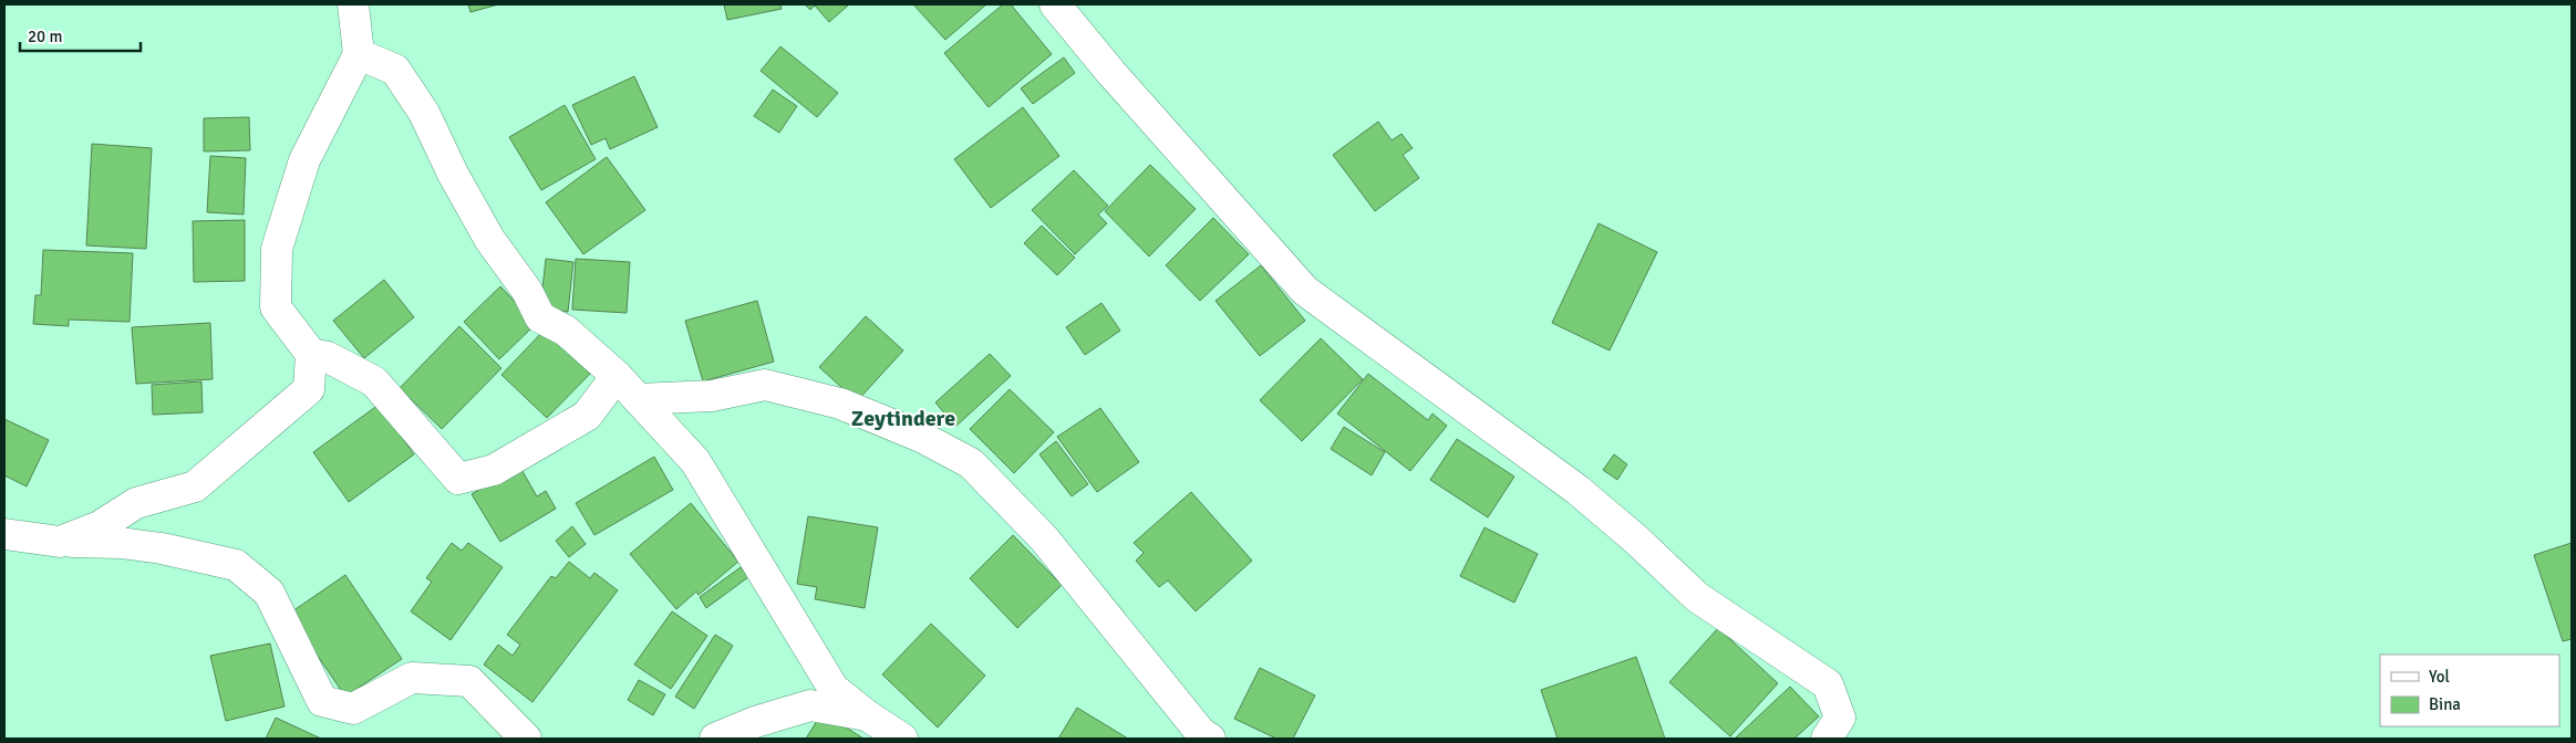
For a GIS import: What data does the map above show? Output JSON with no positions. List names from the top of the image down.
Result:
{
  "districts": ["Zeytindere"],
  "legend": ["Yol", "Bina"],
  "scale_bar": "20 m"
}
